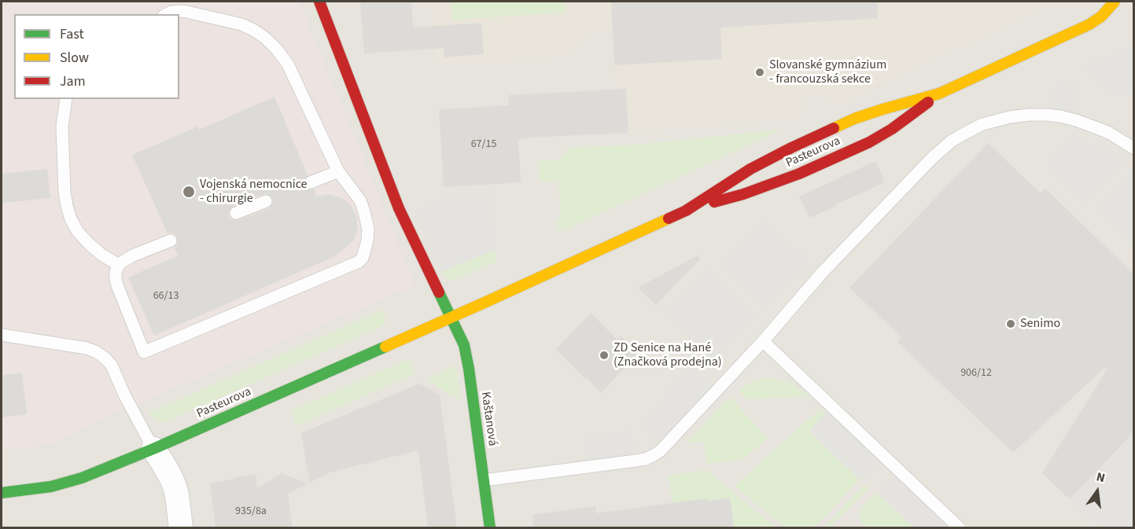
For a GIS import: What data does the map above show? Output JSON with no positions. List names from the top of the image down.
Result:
{
  "streets": {
    "main road": ["Pasteurova", "Kaštanová"]
  },
  "crossings": [
    ["Pasteurova", "Kaštanová"]
  ],
  "places": [
    "Slovanské gymnázium - francouzská sekce",
    "Vojenská nemocnice - chirurgie",
    "Senimo",
    "ZD Senice na Hané (Značková prodejna)"
  ],
  "house_numbers": [
    "67/15",
    "66/13",
    "906/12",
    "935/8a"
  ],
  "legend": ["Fast", "Slow", "Jam"],
  "north": "top"
}
